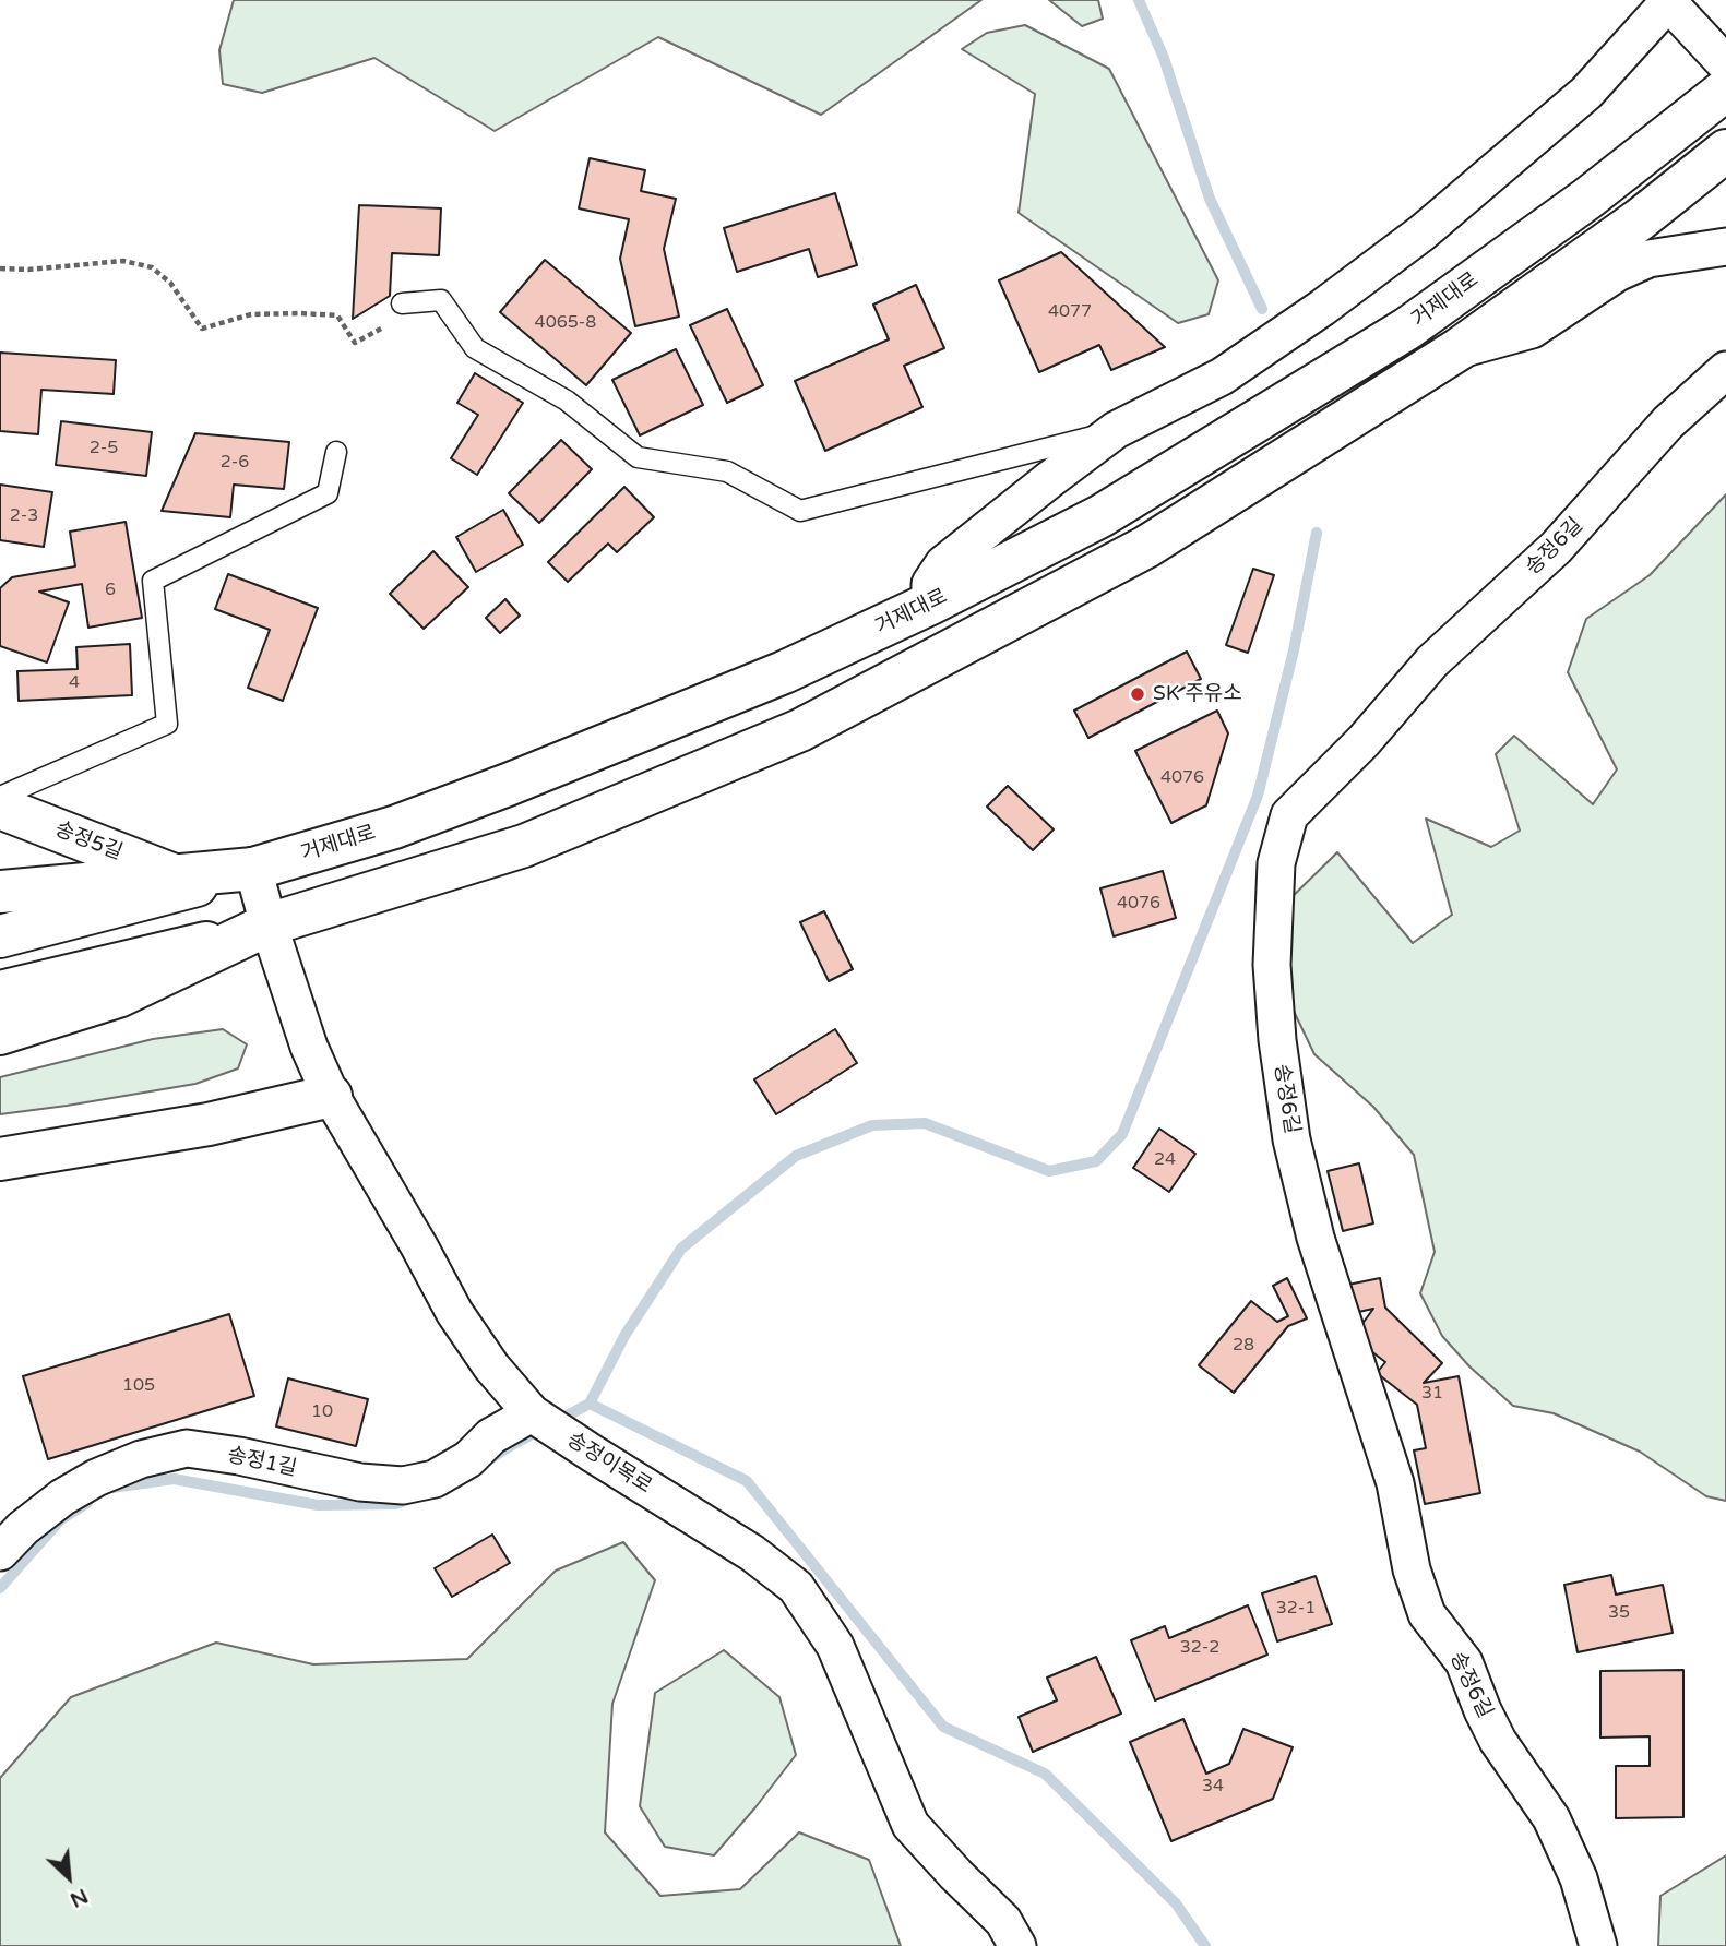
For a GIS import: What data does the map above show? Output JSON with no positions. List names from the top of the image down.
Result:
{
  "streets": {
    "main road": ["거제대로", "송정5길"],
    "street": ["송정6길", "송정1길", "송정이목로"]
  },
  "crossings": [
    ["거제대로", "송정이목로"],
    ["송정1길", "송정이목로"]
  ],
  "places": ["SK 주유소"],
  "house_numbers": [
    "4077",
    "4065-8",
    "2-5",
    "2-6",
    "2-3",
    "6",
    "4",
    "4076",
    "4076",
    "24",
    "28",
    "105",
    "31",
    "10",
    "32-1",
    "35",
    "32-2",
    "34"
  ],
  "north": "bottom right"
}
